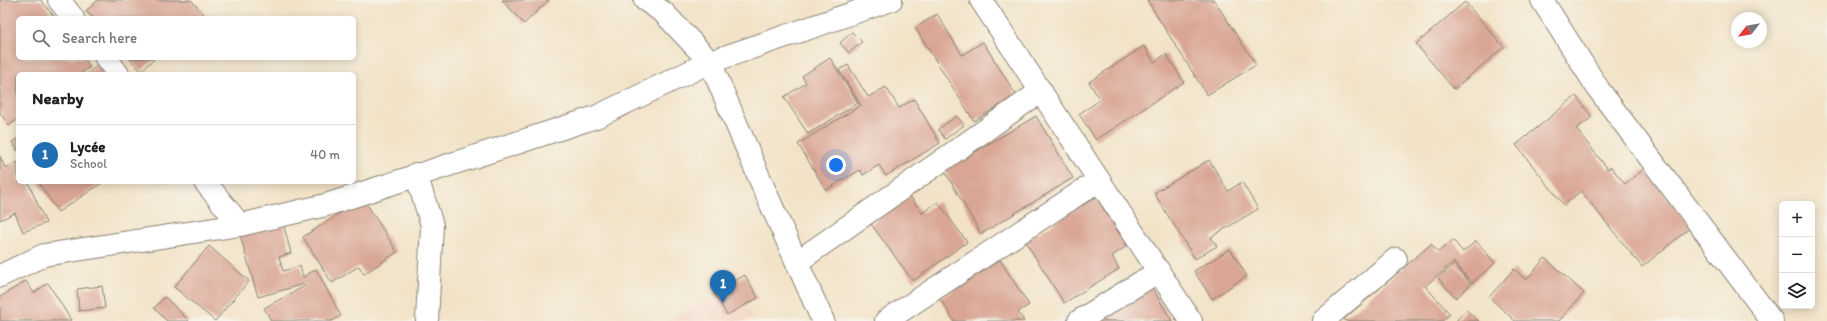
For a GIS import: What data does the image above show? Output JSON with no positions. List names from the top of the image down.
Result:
{
  "north": "bottom left",
  "page": {
    "search": "Search here",
    "heading": "Nearby",
    "list": [
      {
        "mark": "1",
        "name": "Lycée",
        "note": "School",
        "value": "40 m"
      }
    ],
    "map_buttons": ["+", "−"],
    "pins": "1"
  }
}
